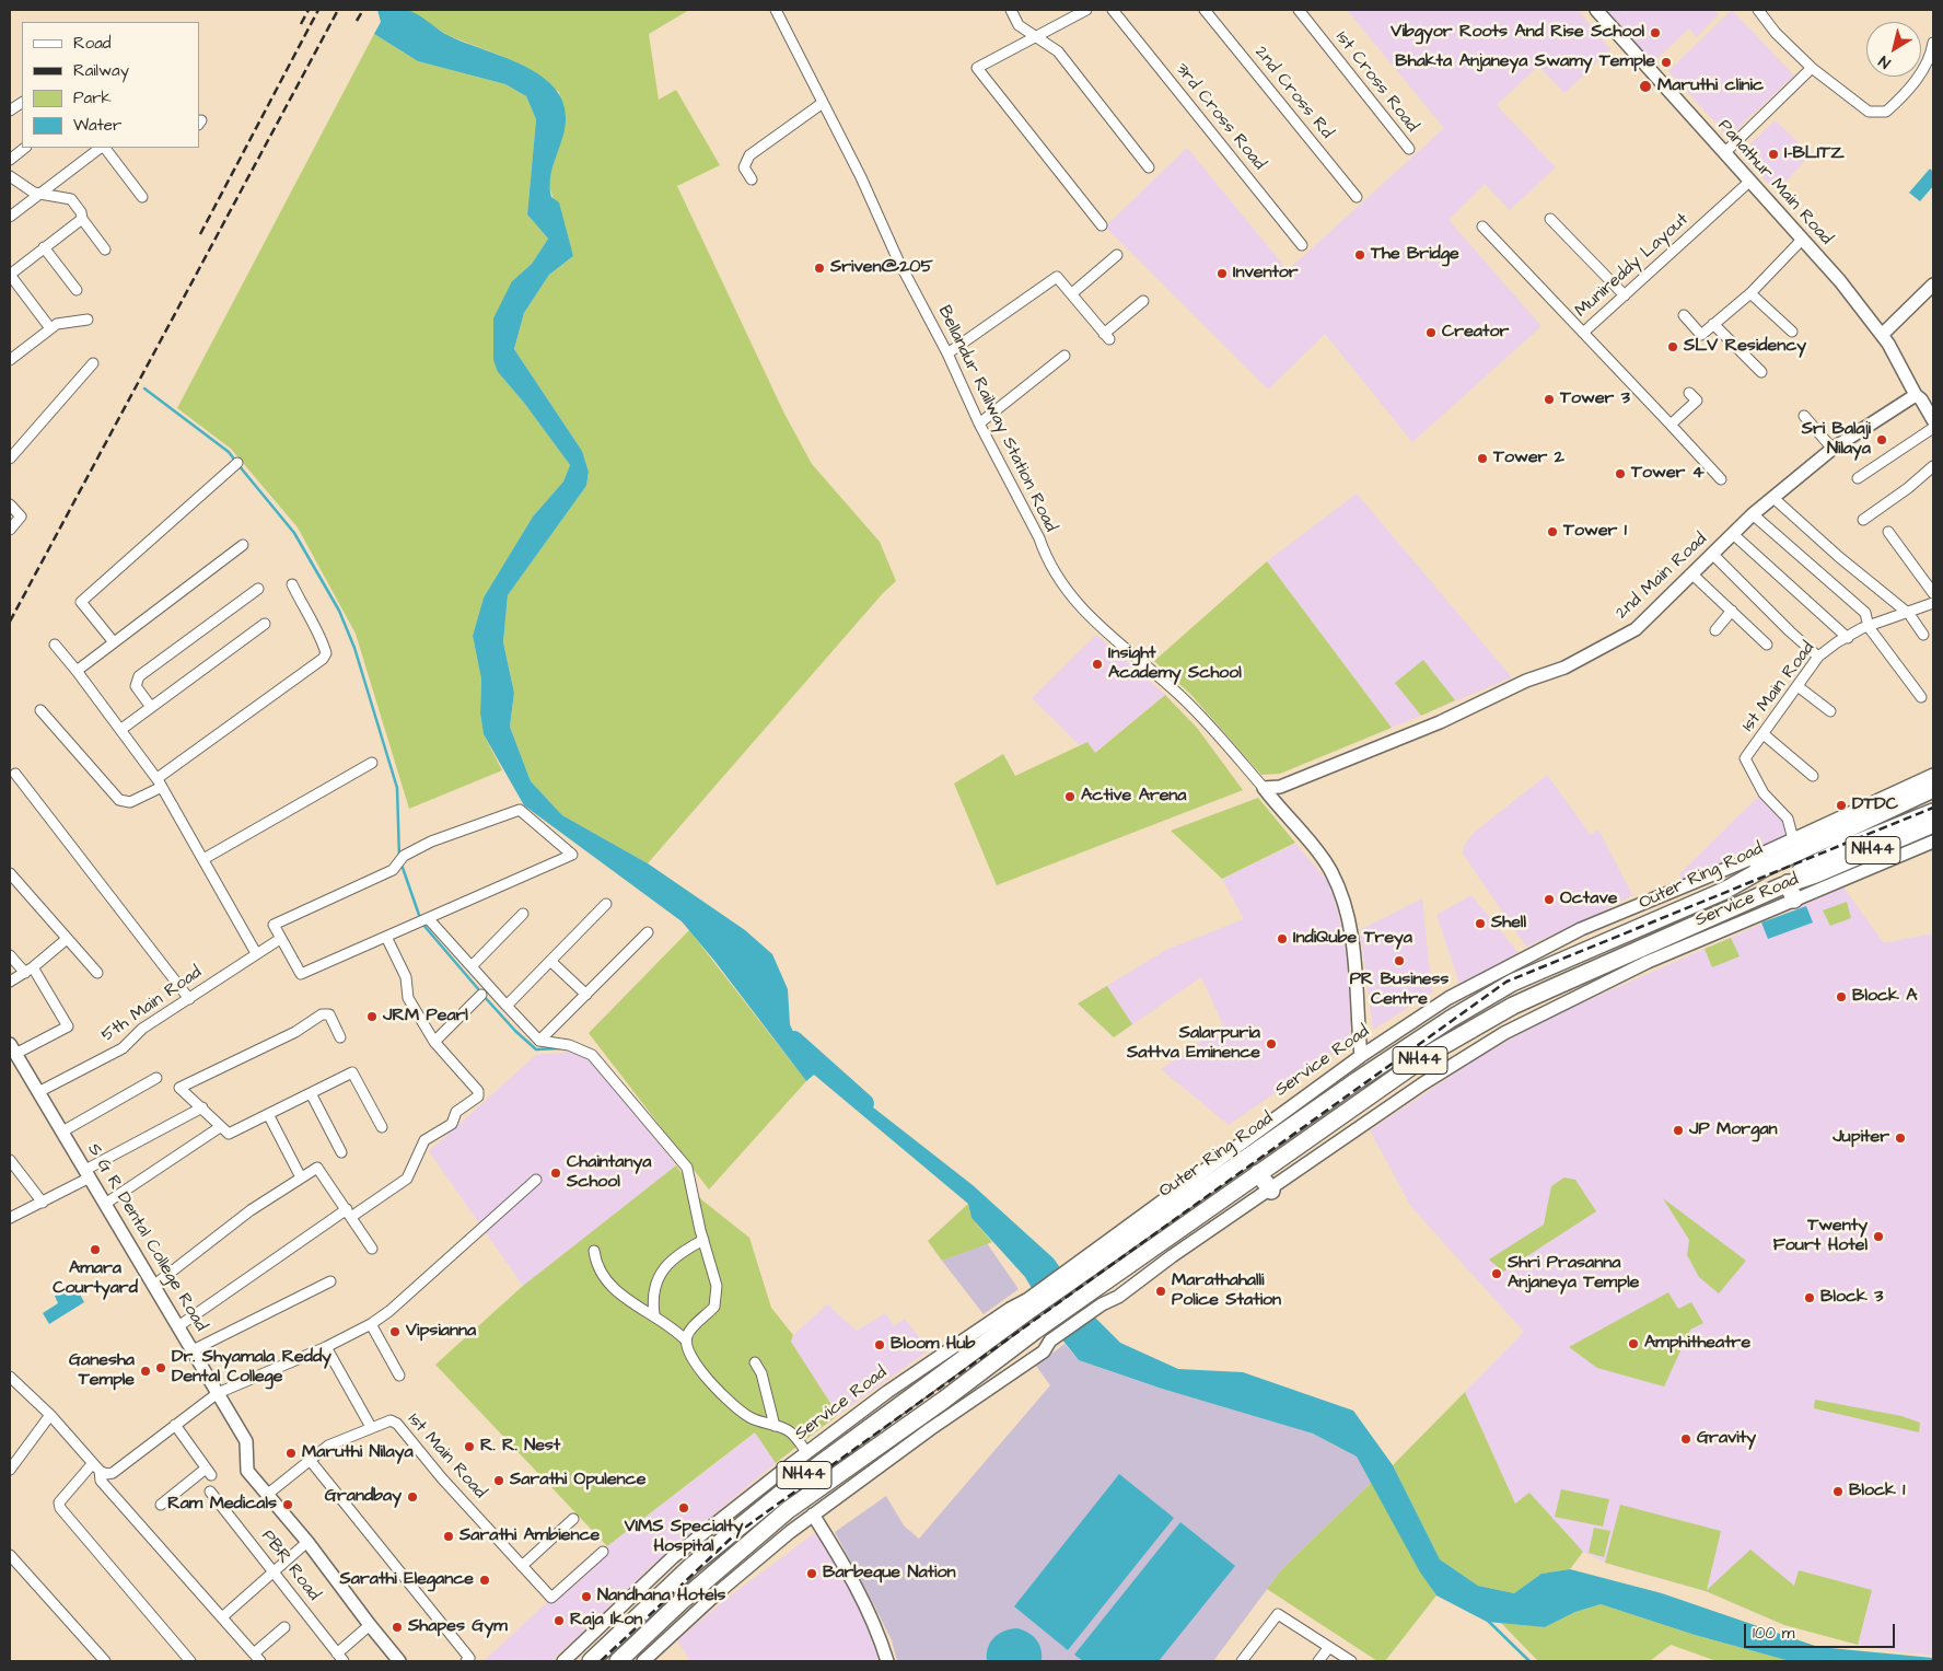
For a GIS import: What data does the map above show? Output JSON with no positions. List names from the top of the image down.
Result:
{
  "streets": {
    "highway": ["NH44", "Outer Ring Road"],
    "street": [
      "1st Cross Road",
      "2nd Cross Rd",
      "3rd Cross Road",
      "Panathur Main Road",
      "Munireddy Layout",
      "Bellandur Railway Station Road",
      "2nd Main Road",
      "1st Main Road",
      "Service Road",
      "5th Main Road",
      "S G R Dental College Road",
      "PBR Road"
    ]
  },
  "crossings": [
    ["Panathur Main Road", "Munireddy Layout"],
    ["Panathur Main Road", "2nd Main Road"],
    ["Bellandur Railway Station Road", "2nd Main Road"],
    ["1st Main Road", "Service Road"],
    ["1st Main Road", "S G R Dental College Road"],
    ["Outer Ring Road", "Service Road"],
    ["5th Main Road", "S G R Dental College Road"]
  ],
  "places": [
    "Vibgyor Roots And Rise School",
    "Bhakta Anjaneya Swamy Temple",
    "Maruthi clinic",
    "I-BLITZ",
    "The Bridge",
    "Sriven@205",
    "Inventor",
    "Creator",
    "SLV Residency",
    "Tower 3",
    "Sri Balaji Nilaya",
    "Tower 2",
    "Tower 4",
    "Tower 1",
    "Insight Academy School",
    "Active Arena",
    "DTDC",
    "Octave",
    "Shell",
    "IndiQube Treya",
    "PR Business Centre",
    "Block A",
    "JRM Pearl",
    "Salarpuria Sattva Eminence",
    "JP Morgan",
    "Jupiter",
    "Chaintanya School",
    "Twenty Fourt Hotel",
    "Amara Courtyard",
    "Shri Prasanna Anjaneya Temple",
    "Marathahalli Police Station",
    "Block 3",
    "Vipsianna",
    "Amphitheatre",
    "Bloom Hub",
    "Dr. Shyamala Reddy Dental College",
    "Ganesha Temple",
    "Gravity",
    "R. R. Nest",
    "Maruthi Nilaya",
    "Sarathi Opulence",
    "Block 1",
    "Grandbay",
    "Ram Medicals",
    "VIMS Specialty Hospital",
    "Sarathi Ambience",
    "Barbeque Nation",
    "Sarathi Elegance",
    "Nandhana Hotels",
    "Raja Ikon",
    "Shapes Gym"
  ],
  "legend": [
    "Road",
    "Railway",
    "Park",
    "Water"
  ],
  "scale_bar": "100 m",
  "north": "bottom left"
}
